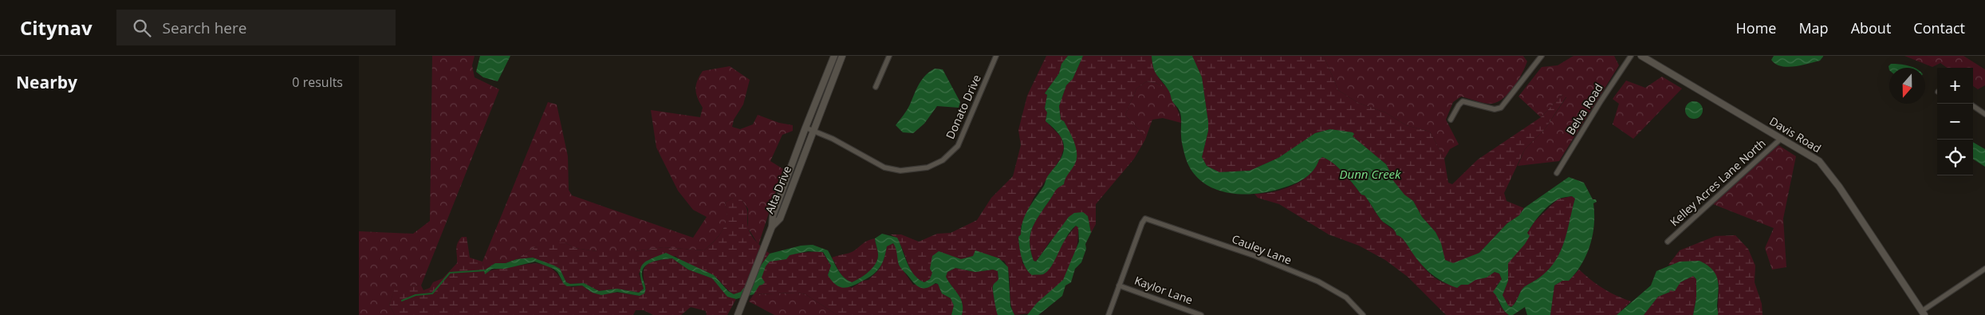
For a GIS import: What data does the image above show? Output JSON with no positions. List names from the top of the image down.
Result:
{
  "streets": {
    "street": [
      "Donato Drive",
      "Belva Road",
      "Davis Road",
      "Kelley Acres Lane North",
      "Alta Drive",
      "Cauley Lane",
      "Kaylor Lane"
    ]
  },
  "crossings": [
    ["Donato Drive", "Alta Drive"],
    ["Davis Road", "Kelley Acres Lane North"],
    ["Cauley Lane", "Kaylor Lane"]
  ],
  "water": ["Dunn Creek"],
  "north": "bottom",
  "page": {
    "header": "Citynav",
    "search": "Search here",
    "nav": [
      "Home",
      "Map",
      "About",
      "Contact"
    ],
    "heading": ["Nearby", "0 results"],
    "map_buttons": ["+", "−"]
  }
}
